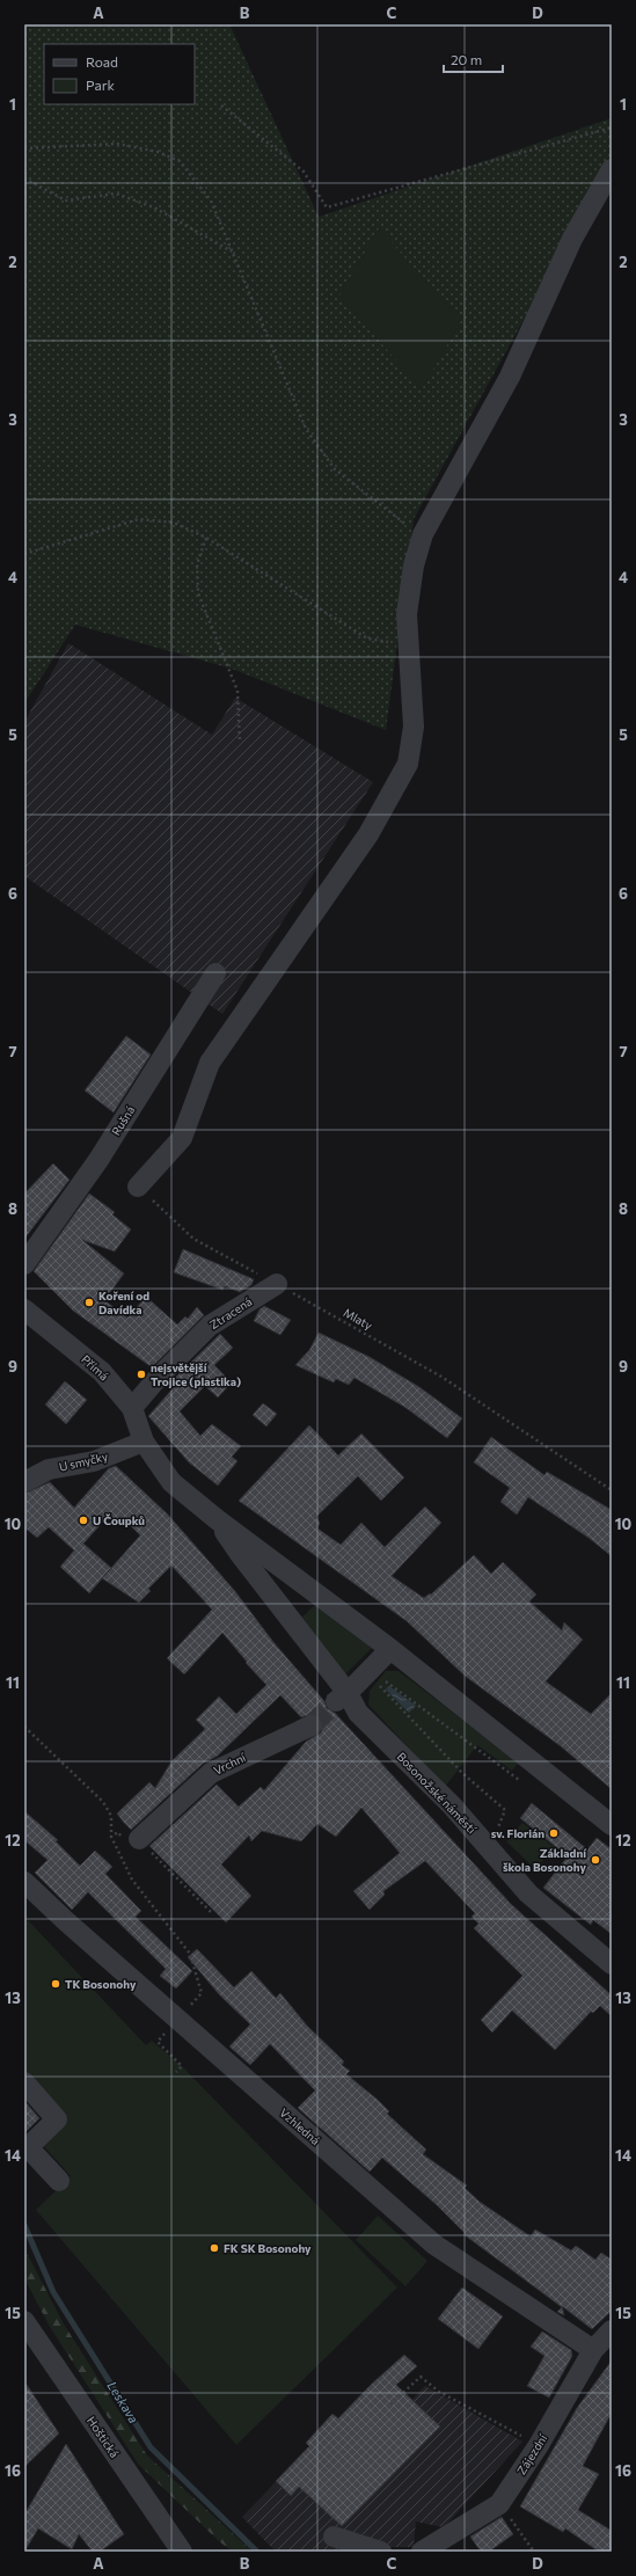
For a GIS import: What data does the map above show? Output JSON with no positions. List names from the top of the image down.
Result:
{
  "streets": {
    "street": [
      "Rušná",
      "Ztracená",
      "Přímá",
      "U smyčky",
      "Vrchní",
      "Bosonožské náměstí",
      "Vzhledná",
      "Hoštická",
      "Zájezdní"
    ],
    "path": ["Mlaty"]
  },
  "crossings": [
    ["Ztracená", "Mlaty"],
    ["Ztracená", "Přímá"],
    ["Přímá", "U smyčky"],
    ["Přímá", "Bosonožské náměstí"],
    ["U smyčky", "Bosonožské náměstí"],
    ["Vzhledná", "Zájezdní"]
  ],
  "water": ["Leskava"],
  "places": [
    "Koření od Davídka",
    "nejsvětější Trojice (plastika)",
    "U Čoupků",
    "sv. Florián",
    "Základní škola Bosonohy",
    "TK Bosonohy",
    "FK SK Bosonohy"
  ],
  "legend": ["Road", "Park"],
  "scale_bar": "20 m",
  "grid": {
    "columns": [
      "A",
      "B",
      "C",
      "D"
    ],
    "rows": [
      "1",
      "2",
      "3",
      "4",
      "5",
      "6",
      "7",
      "8",
      "9",
      "10",
      "11",
      "12",
      "13",
      "14",
      "15",
      "16"
    ]
  }
}
